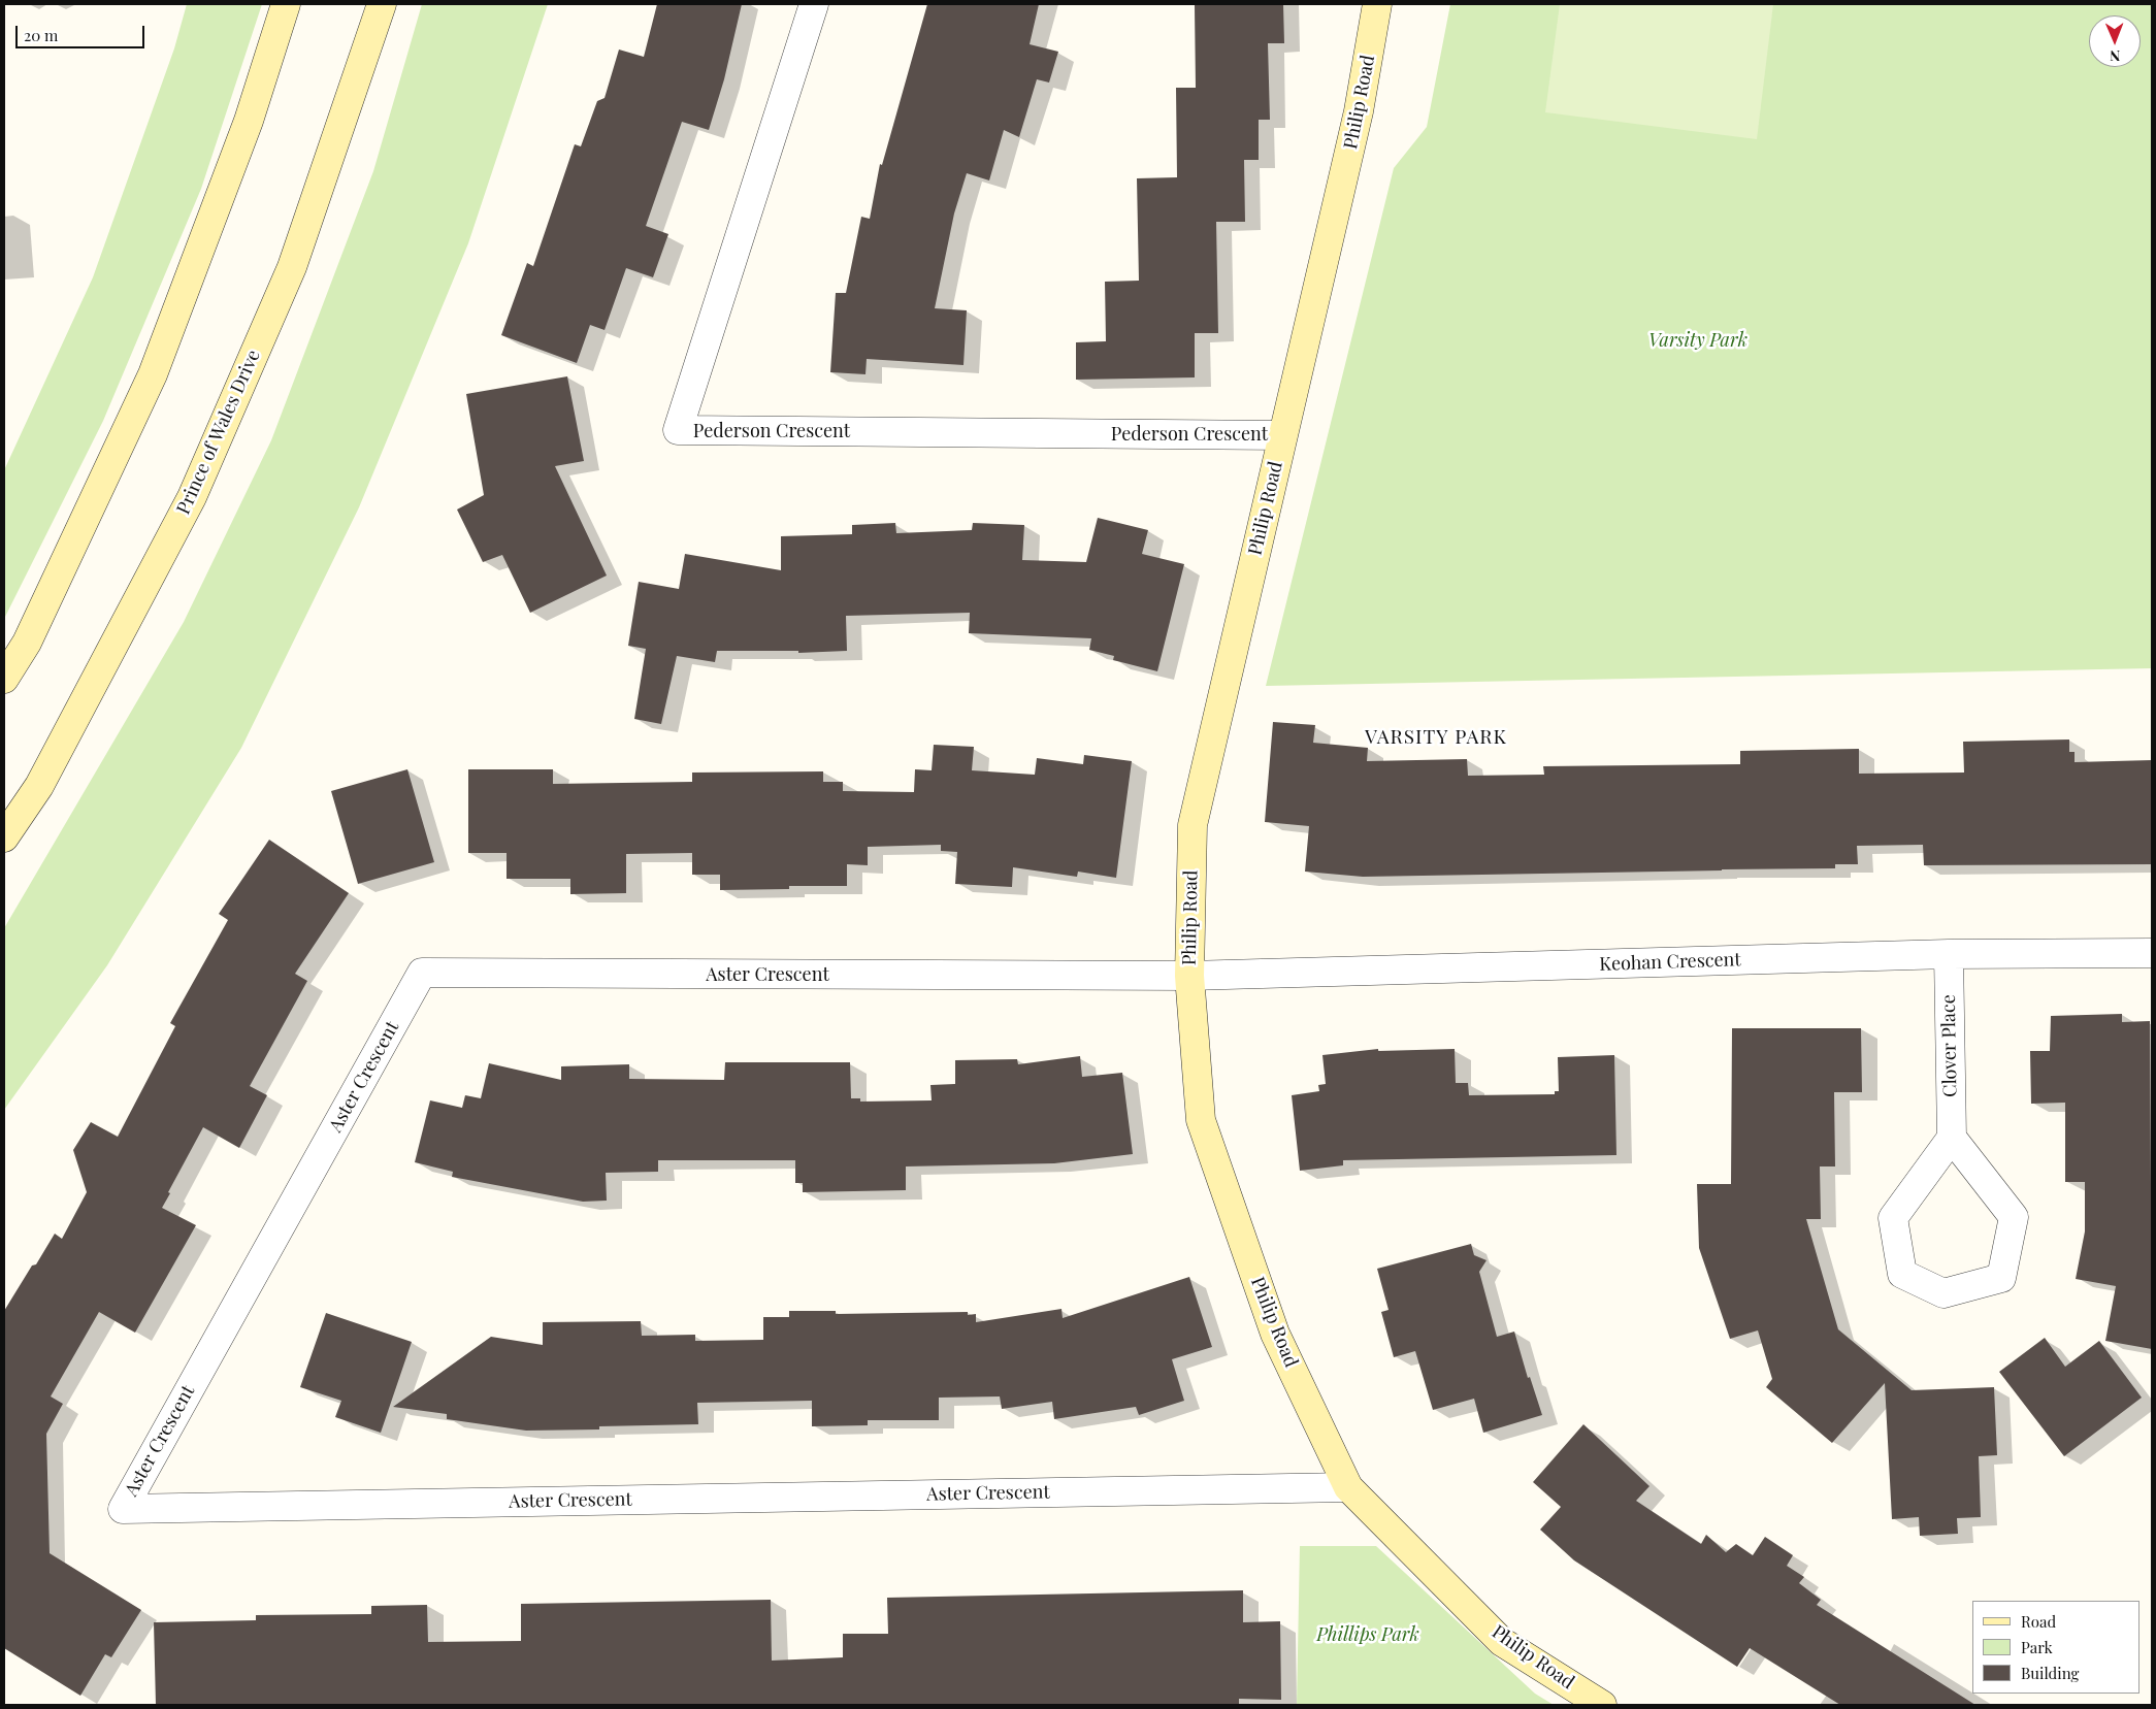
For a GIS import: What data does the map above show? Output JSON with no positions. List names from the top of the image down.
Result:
{
  "streets": {
    "street": [
      "Philip Road",
      "Pederson Crescent",
      "Prince of Wales Drive",
      "Keohan Crescent",
      "Aster Crescent",
      "Clover Place"
    ]
  },
  "crossings": [
    ["Philip Road", "Pederson Crescent"],
    ["Philip Road", "Keohan Crescent"],
    ["Philip Road", "Aster Crescent"],
    ["Keohan Crescent", "Aster Crescent"],
    ["Keohan Crescent", "Clover Place"]
  ],
  "districts": ["VARSITY PARK"],
  "parks": ["Varsity Park", "Phillips Park"],
  "legend": ["Road", "Park", "Building"],
  "scale_bar": "20 m",
  "north": "bottom"
}
